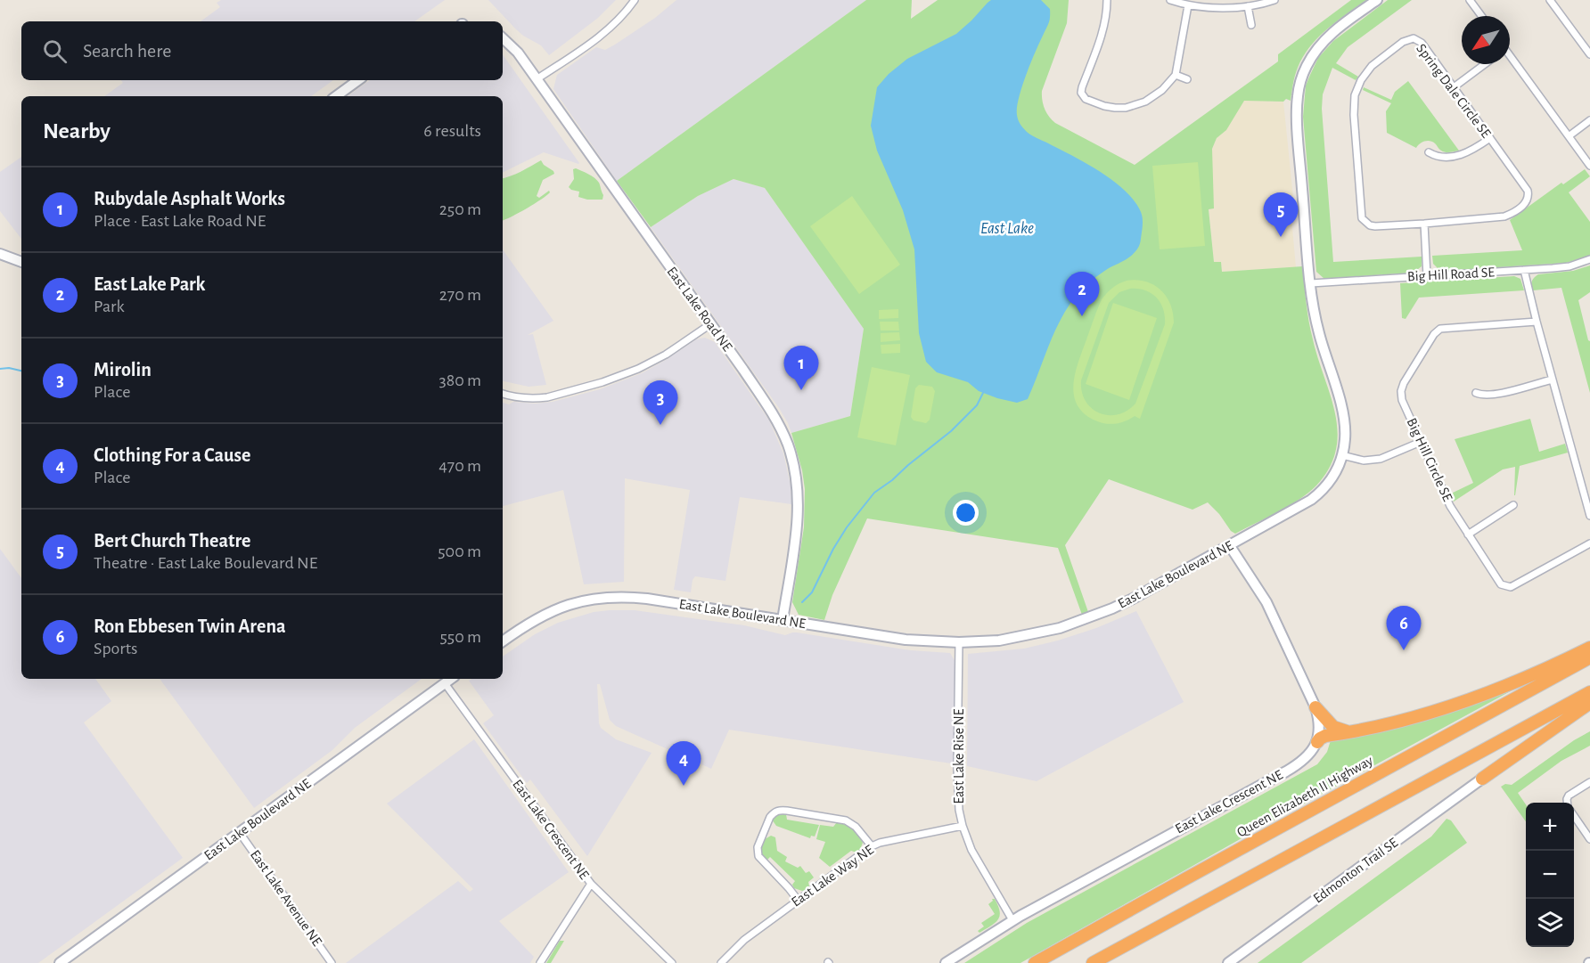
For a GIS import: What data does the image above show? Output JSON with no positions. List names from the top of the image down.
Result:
{
  "streets": {
    "highway": ["Queen Elizabeth II Highway"],
    "main road": [
      "East Lake Road NE",
      "East Lake Boulevard NE",
      "East Lake Crescent NE",
      "Edmonton Trail SE"
    ],
    "street": [
      "Spring Dale Circle SE",
      "Big Hill Road SE",
      "Big Hill Circle SE",
      "East Lake Rise NE",
      "East Lake Way NE",
      "East Lake Avenue NE"
    ]
  },
  "crossings": [
    ["Big Hill Road SE", "East Lake Boulevard NE"],
    ["East Lake Road NE", "East Lake Boulevard NE"],
    ["East Lake Boulevard NE", "East Lake Rise NE"],
    ["East Lake Boulevard NE", "East Lake Crescent NE"],
    ["East Lake Boulevard NE", "East Lake Avenue NE"],
    ["East Lake Rise NE", "East Lake Crescent NE"],
    ["East Lake Rise NE", "East Lake Way NE"]
  ],
  "water": ["East Lake"],
  "north": "bottom left",
  "page": {
    "search": "Search here",
    "heading": ["Nearby", "6 results"],
    "list": [
      {
        "mark": "1",
        "name": "Rubydale Asphalt Works",
        "note": "Place · East Lake Road NE",
        "value": "250 m"
      },
      {
        "mark": "2",
        "name": "East Lake Park",
        "note": "Park",
        "value": "270 m"
      },
      {
        "mark": "3",
        "name": "Mirolin",
        "note": "Place",
        "value": "380 m"
      },
      {
        "mark": "4",
        "name": "Clothing For a Cause",
        "note": "Place",
        "value": "470 m"
      },
      {
        "mark": "5",
        "name": "Bert Church Theatre",
        "note": "Theatre · East Lake Boulevard NE",
        "value": "500 m"
      },
      {
        "mark": "6",
        "name": "Ron Ebbesen Twin Arena",
        "note": "Sports",
        "value": "550 m"
      }
    ],
    "pins": [
      "5",
      "2",
      "1",
      "3",
      "6",
      "4"
    ],
    "map_buttons": ["+", "−"]
  }
}
